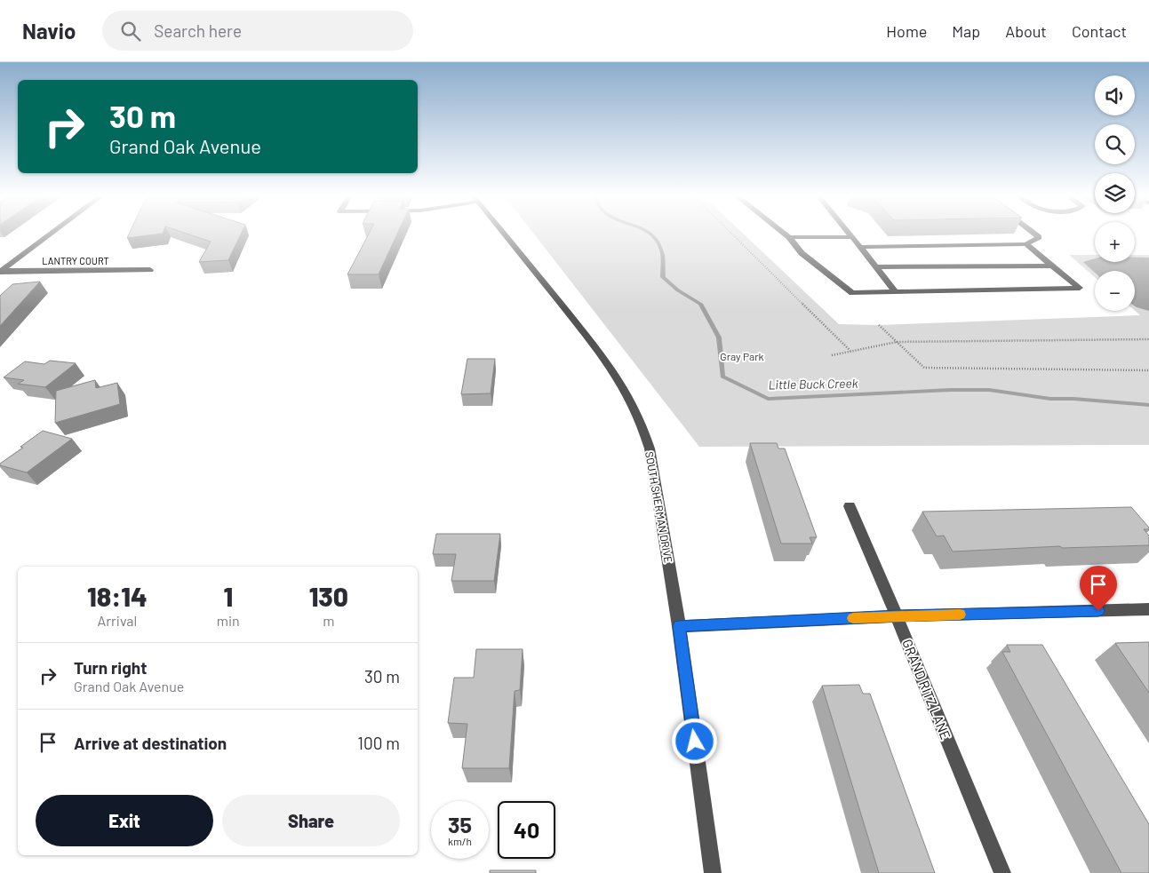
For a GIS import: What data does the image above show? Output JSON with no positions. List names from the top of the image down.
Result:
{
  "streets": {
    "street": ["LANTRY COURT", "SOUTH SHERMAN DRIVE", "GRAND RITZ LANE"]
  },
  "water": ["Little Buck Creek"],
  "parks": ["Gray Park"],
  "page": {
    "header": "Navio",
    "search": "Search here",
    "nav": [
      "Home",
      "Map",
      "About",
      "Contact"
    ],
    "map_buttons": ["+", "−"],
    "turn": ["30 m", "Grand Oak Avenue"],
    "eta": [
      "18:14",
      "Arrival",
      "1",
      "min",
      "130",
      "m"
    ],
    "list": [
      {
        "name": "Turn right",
        "note": "Grand Oak Avenue",
        "value": "30 m"
      },
      {
        "name": "Arrive at destination",
        "value": "100 m"
      }
    ],
    "buttons": ["Exit", "Share"],
    "speed": "35 km/h",
    "limit": "40"
  }
}
